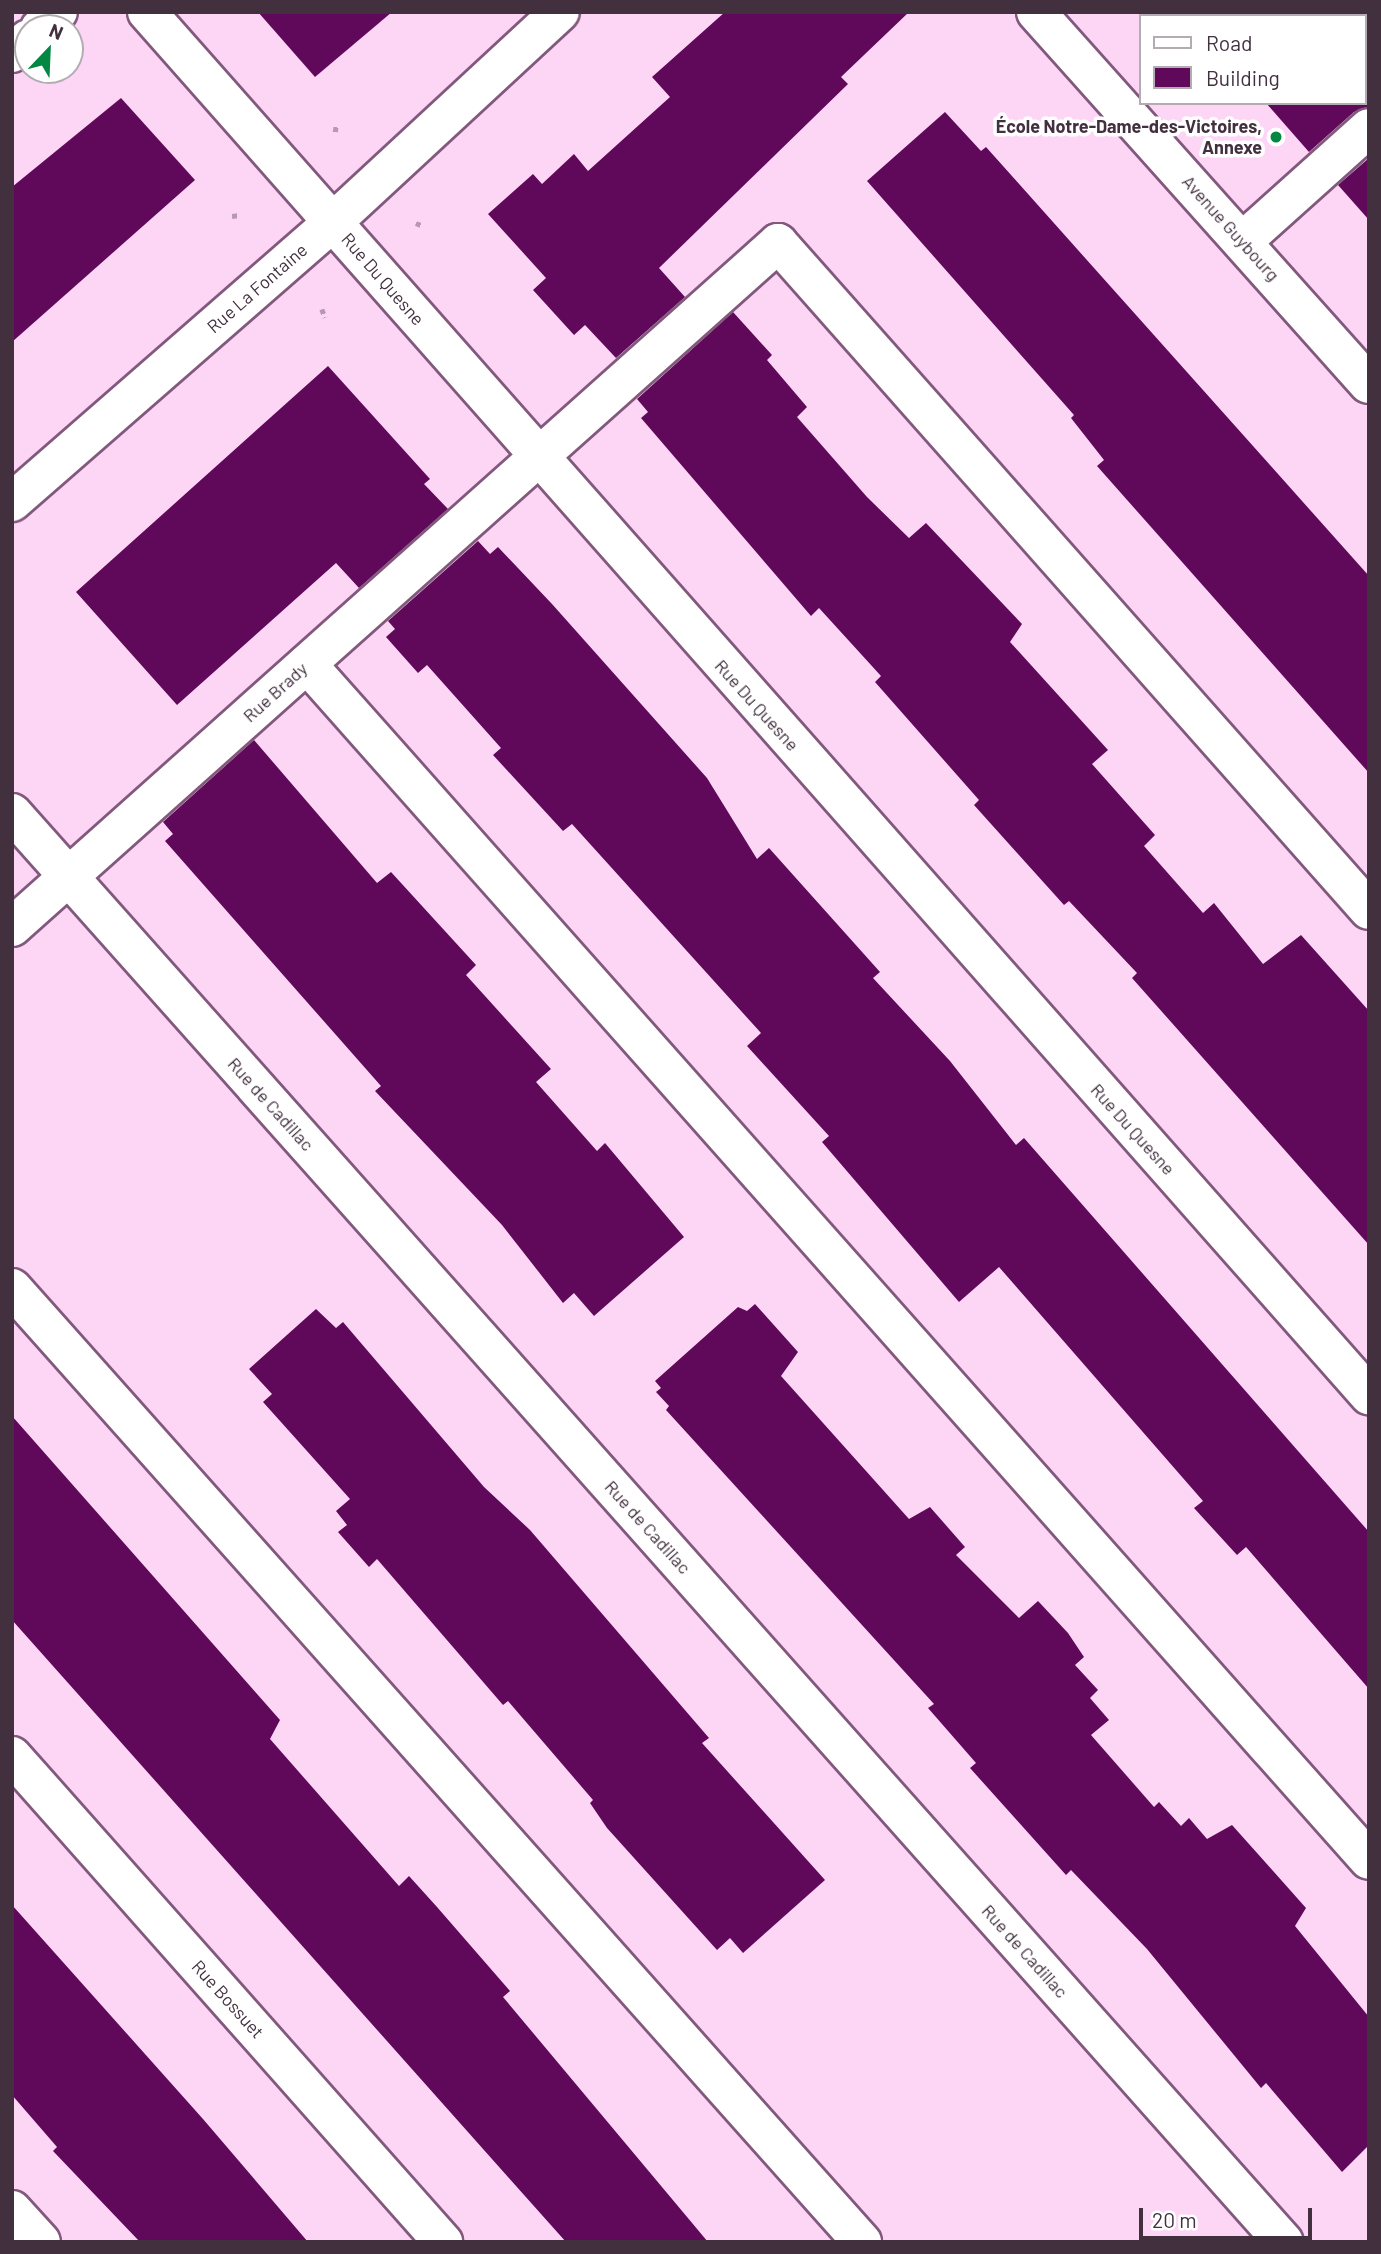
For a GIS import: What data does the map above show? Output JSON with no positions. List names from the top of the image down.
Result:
{
  "streets": {
    "street": [
      "Avenue Guybourg",
      "Rue Du Quesne",
      "Rue La Fontaine",
      "Rue Brady",
      "Rue de Cadillac",
      "Rue Bossuet"
    ]
  },
  "crossings": [
    ["Rue Du Quesne", "Rue La Fontaine"],
    ["Rue Du Quesne", "Rue Brady"],
    ["Rue Brady", "Rue de Cadillac"]
  ],
  "places": ["École Notre-Dame-des-Victoires, Annexe"],
  "legend": ["Road", "Building"],
  "scale_bar": "20 m",
  "north": "top right"
}
